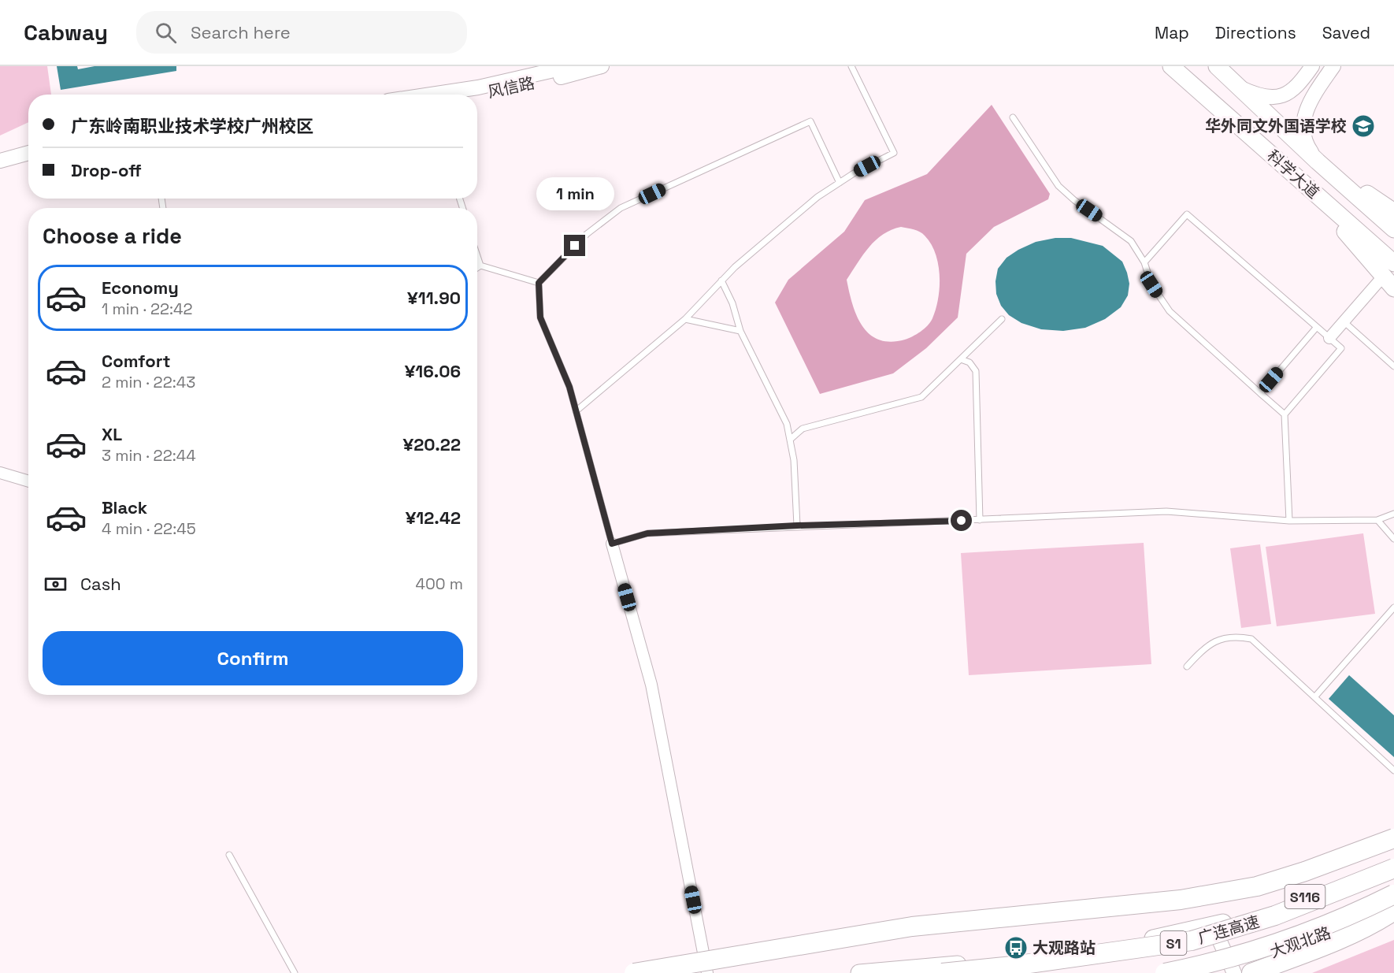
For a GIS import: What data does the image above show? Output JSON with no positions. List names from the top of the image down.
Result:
{
  "streets": {
    "highway": ["广连高速", "S1"],
    "main road": ["科学大道", "S116", "大观北路"],
    "street": ["风信路"]
  },
  "places": {
    "school or university": ["华外同文外国语学校"],
    "bus stop": ["大观路站"]
  },
  "page": {
    "header": "Cabway",
    "search": "Search here",
    "nav": ["Map", "Directions", "Saved"],
    "banner": ["广东岭南职业技术学校广州校区", "Drop-off"],
    "bubble": "1 min",
    "heading": "Choose a ride",
    "list": [
      {
        "name": "Economy",
        "note": "1 min · 22:42",
        "value": "¥11.90"
      },
      {
        "name": "Comfort",
        "note": "2 min · 22:43",
        "value": "¥16.06"
      },
      {
        "name": "XL",
        "note": "3 min · 22:44",
        "value": "¥20.22"
      },
      {
        "name": "Black",
        "note": "4 min · 22:45",
        "value": "¥12.42"
      }
    ],
    "pay": ["Cash", "400 m"],
    "buttons": "Confirm"
  }
}
